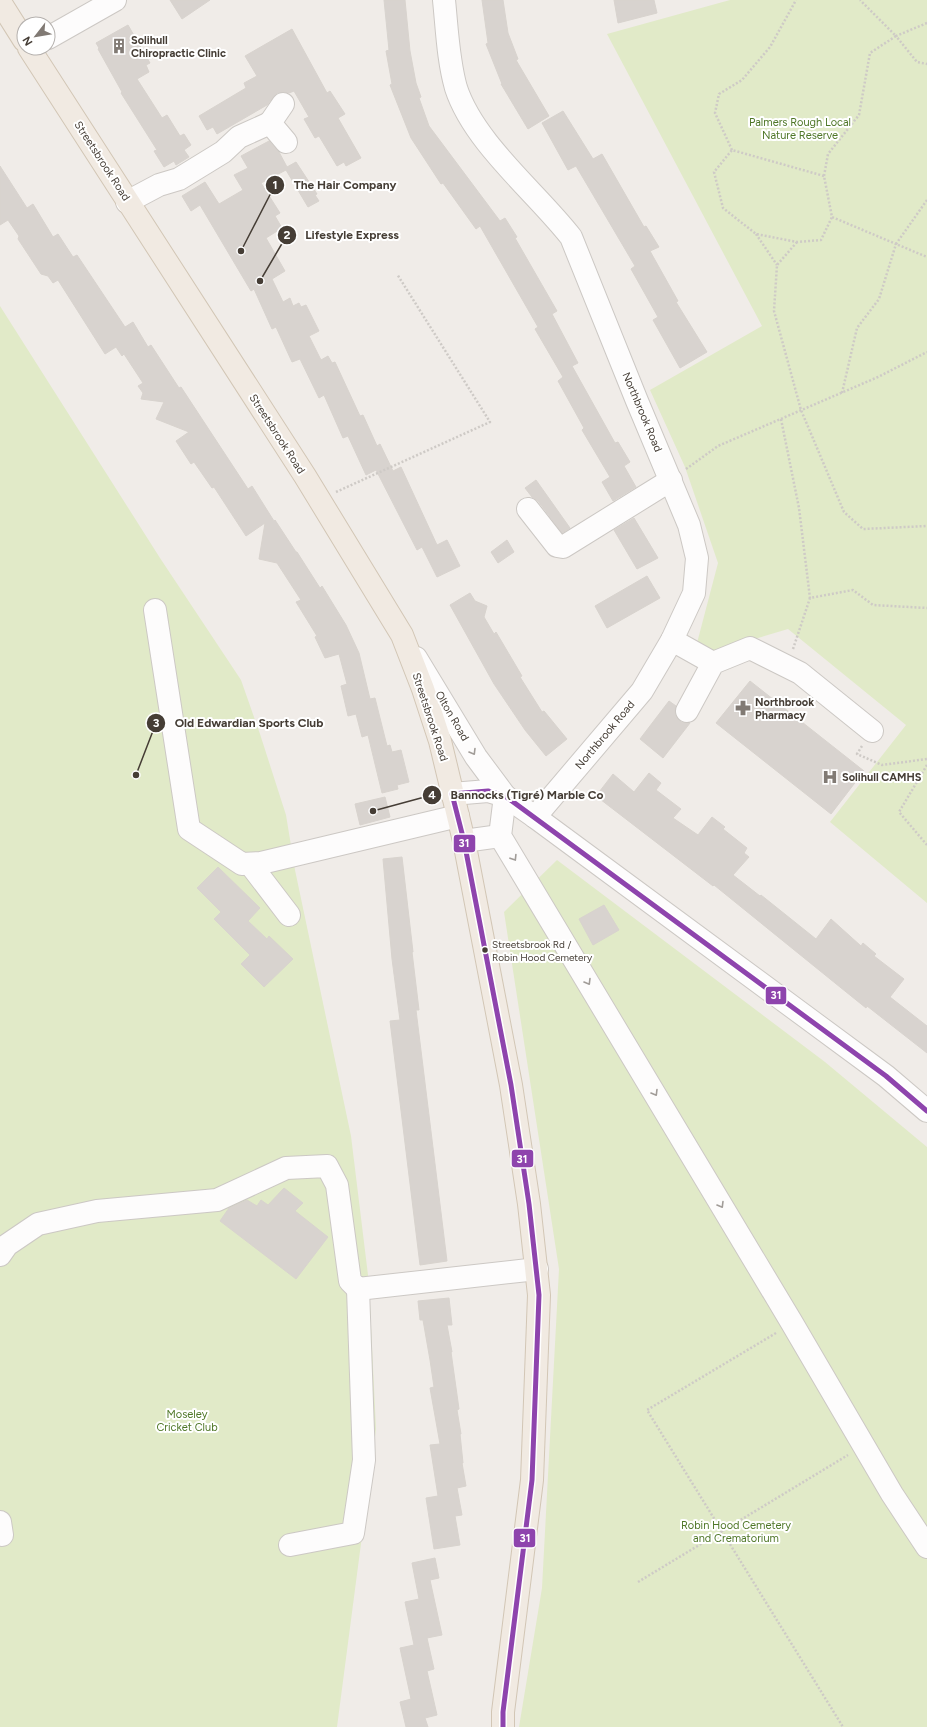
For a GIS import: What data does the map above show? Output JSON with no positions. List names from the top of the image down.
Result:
{
  "streets": {
    "main road": ["Streetsbrook Road"],
    "street": ["Northbrook Road", "Olton Road"]
  },
  "crossings": [
    ["Streetsbrook Road", "Olton Road"],
    ["Northbrook Road", "Olton Road"]
  ],
  "parks": ["Palmers Rough Local Nature Reserve", "Moseley Cricket Club", "Robin Hood Cemetery and Crematorium"],
  "places": {
    "building": ["Solihull Chiropractic Clinic"],
    "other": [
      "The Hair Company",
      "Lifestyle Express",
      "Old Edwardian Sports Club",
      "Bannocks (Tigré) Marble Co",
      "Streetsbrook Rd / Robin Hood Cemetery"
    ],
    "pharmacy": ["Northbrook Pharmacy"],
    "hospital": ["Solihull CAMHS"]
  },
  "lines": ["transit line 31"],
  "north": "bottom left"
}
